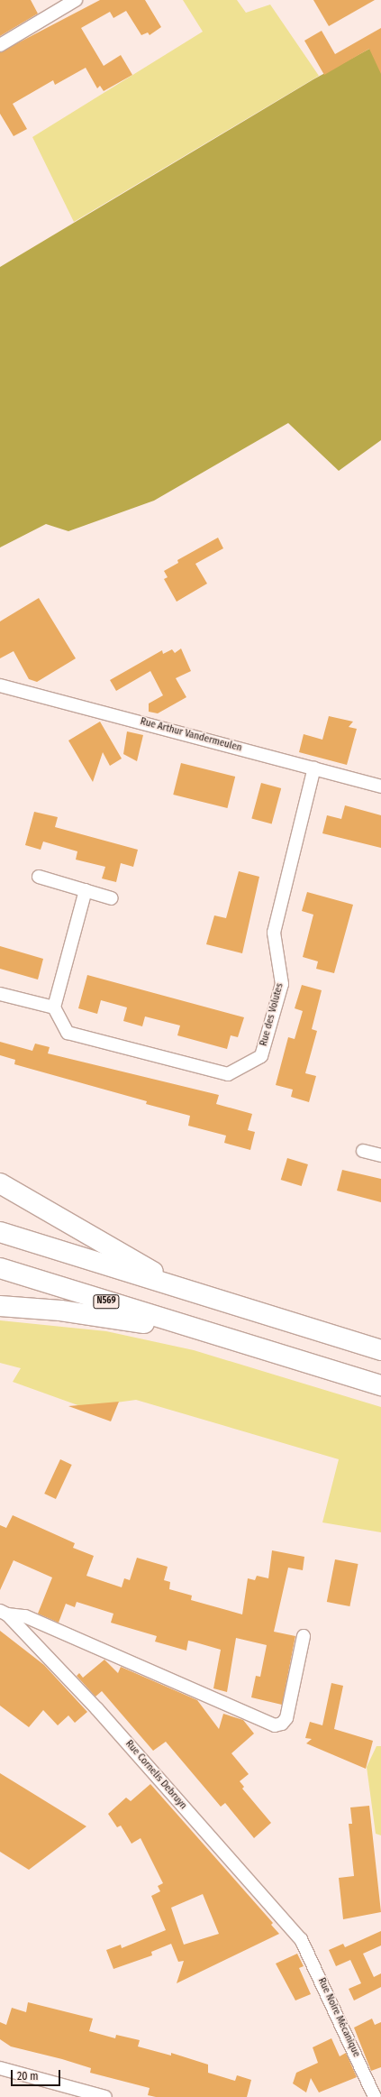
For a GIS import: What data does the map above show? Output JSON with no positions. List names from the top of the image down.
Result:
{
  "streets": {
    "highway": ["N569"],
    "street": [
      "Rue Arthur Vandermeulen",
      "Rue des Volutes",
      "Rue Cornelis Debruyn",
      "Rue Noire Mécanique"
    ]
  },
  "crossings": [
    ["Rue Arthur Vandermeulen", "Rue des Volutes"],
    ["Rue Cornelis Debruyn", "Rue Noire Mécanique"]
  ],
  "scale_bar": "20 m"
}
